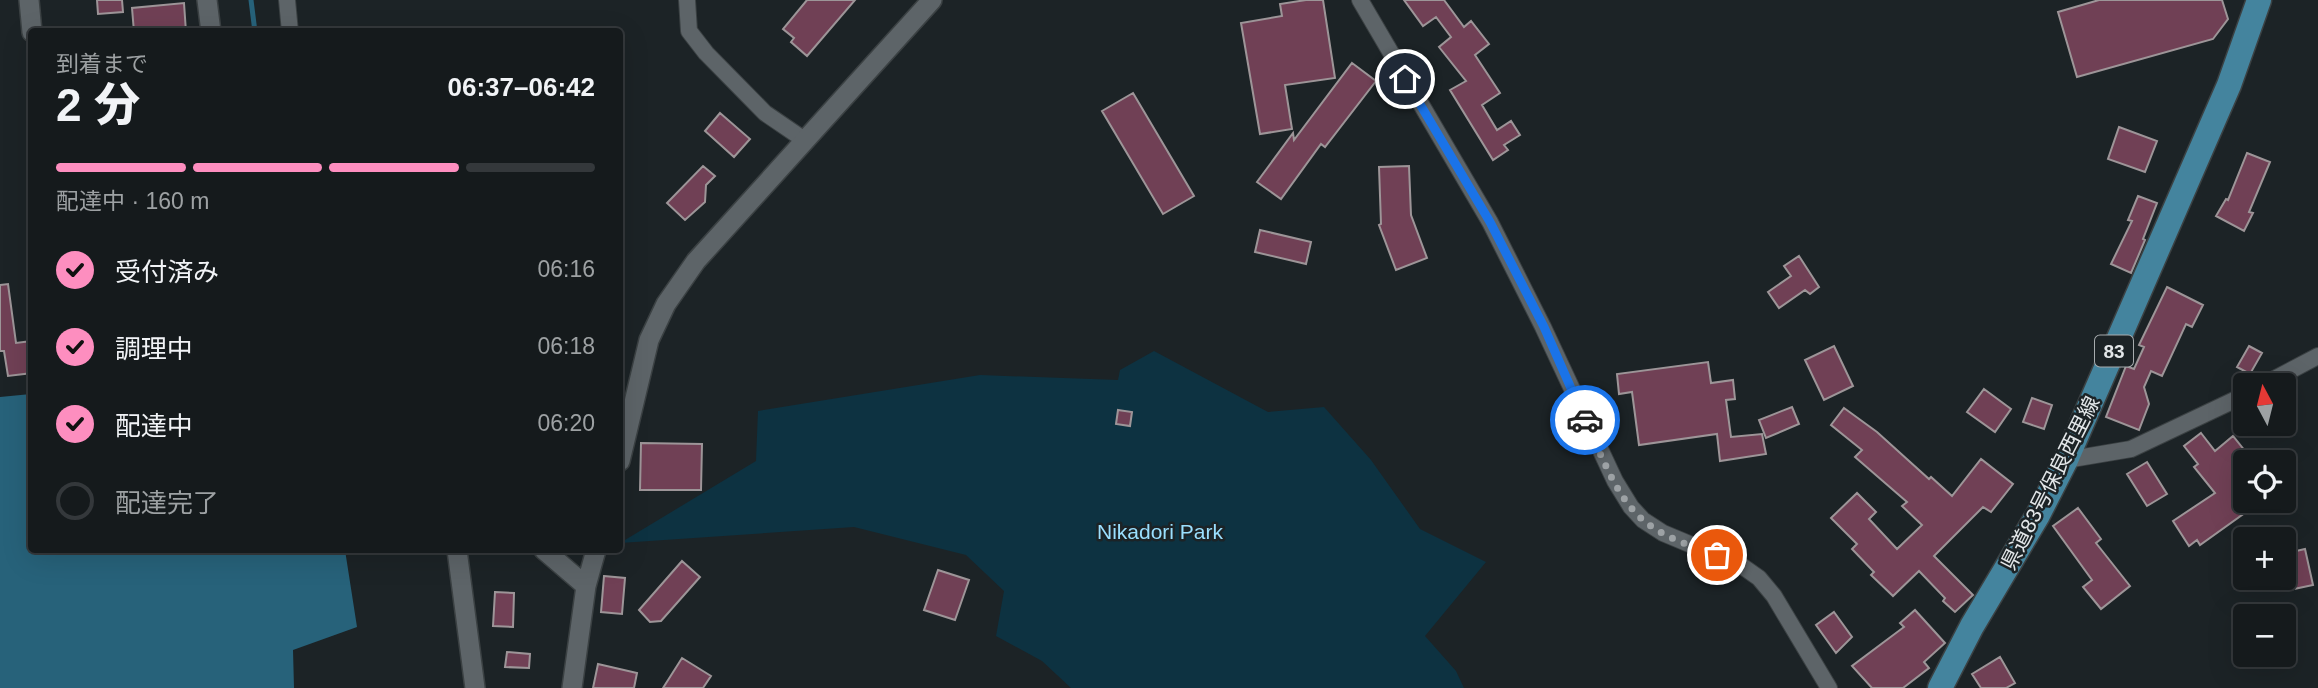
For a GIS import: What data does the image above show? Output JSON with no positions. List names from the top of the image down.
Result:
{
  "streets": {
    "main road": ["83", "県道83号保良西里線"]
  },
  "parks": ["Nikadori Park"],
  "north": "top",
  "page": {
    "heading": ["2 分", "到着まで", "06:37–06:42"],
    "bar": "配達中 · 160 m",
    "list": [
      ["受付済み", "06:16"],
      ["調理中", "06:18"],
      ["配達中", "06:20"],
      "配達完了"
    ],
    "map_buttons": ["+", "−"]
  }
}
